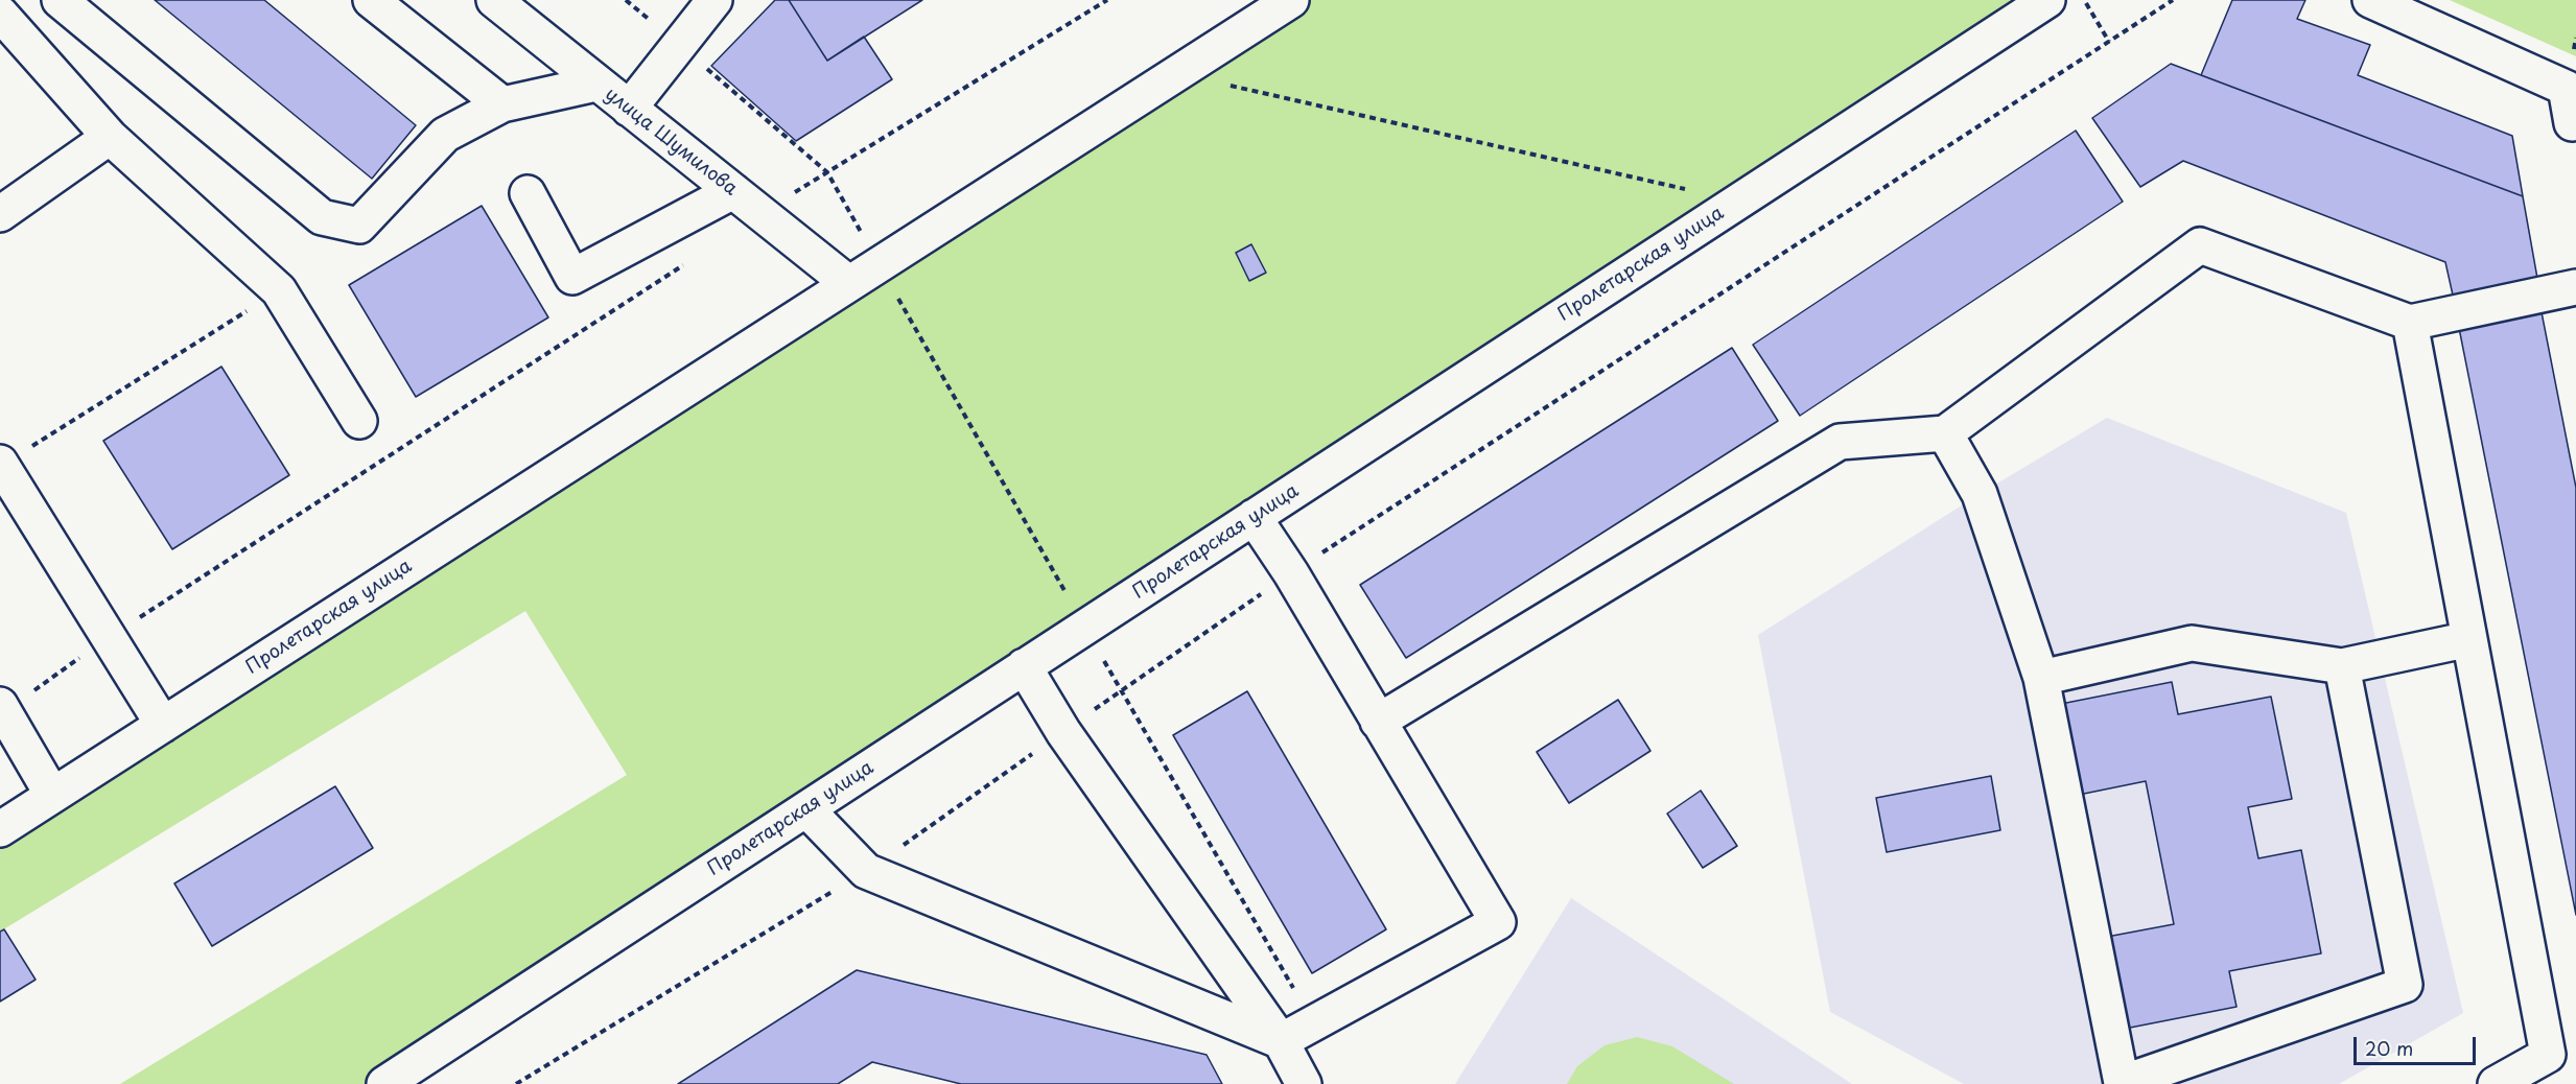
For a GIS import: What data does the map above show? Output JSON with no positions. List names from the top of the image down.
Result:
{
  "streets": {
    "street": ["улица Шумилова", "Пролетарская улица"]
  },
  "crossings": [
    ["улица Шумилова", "Пролетарская улица"]
  ],
  "scale_bar": "20 m"
}
